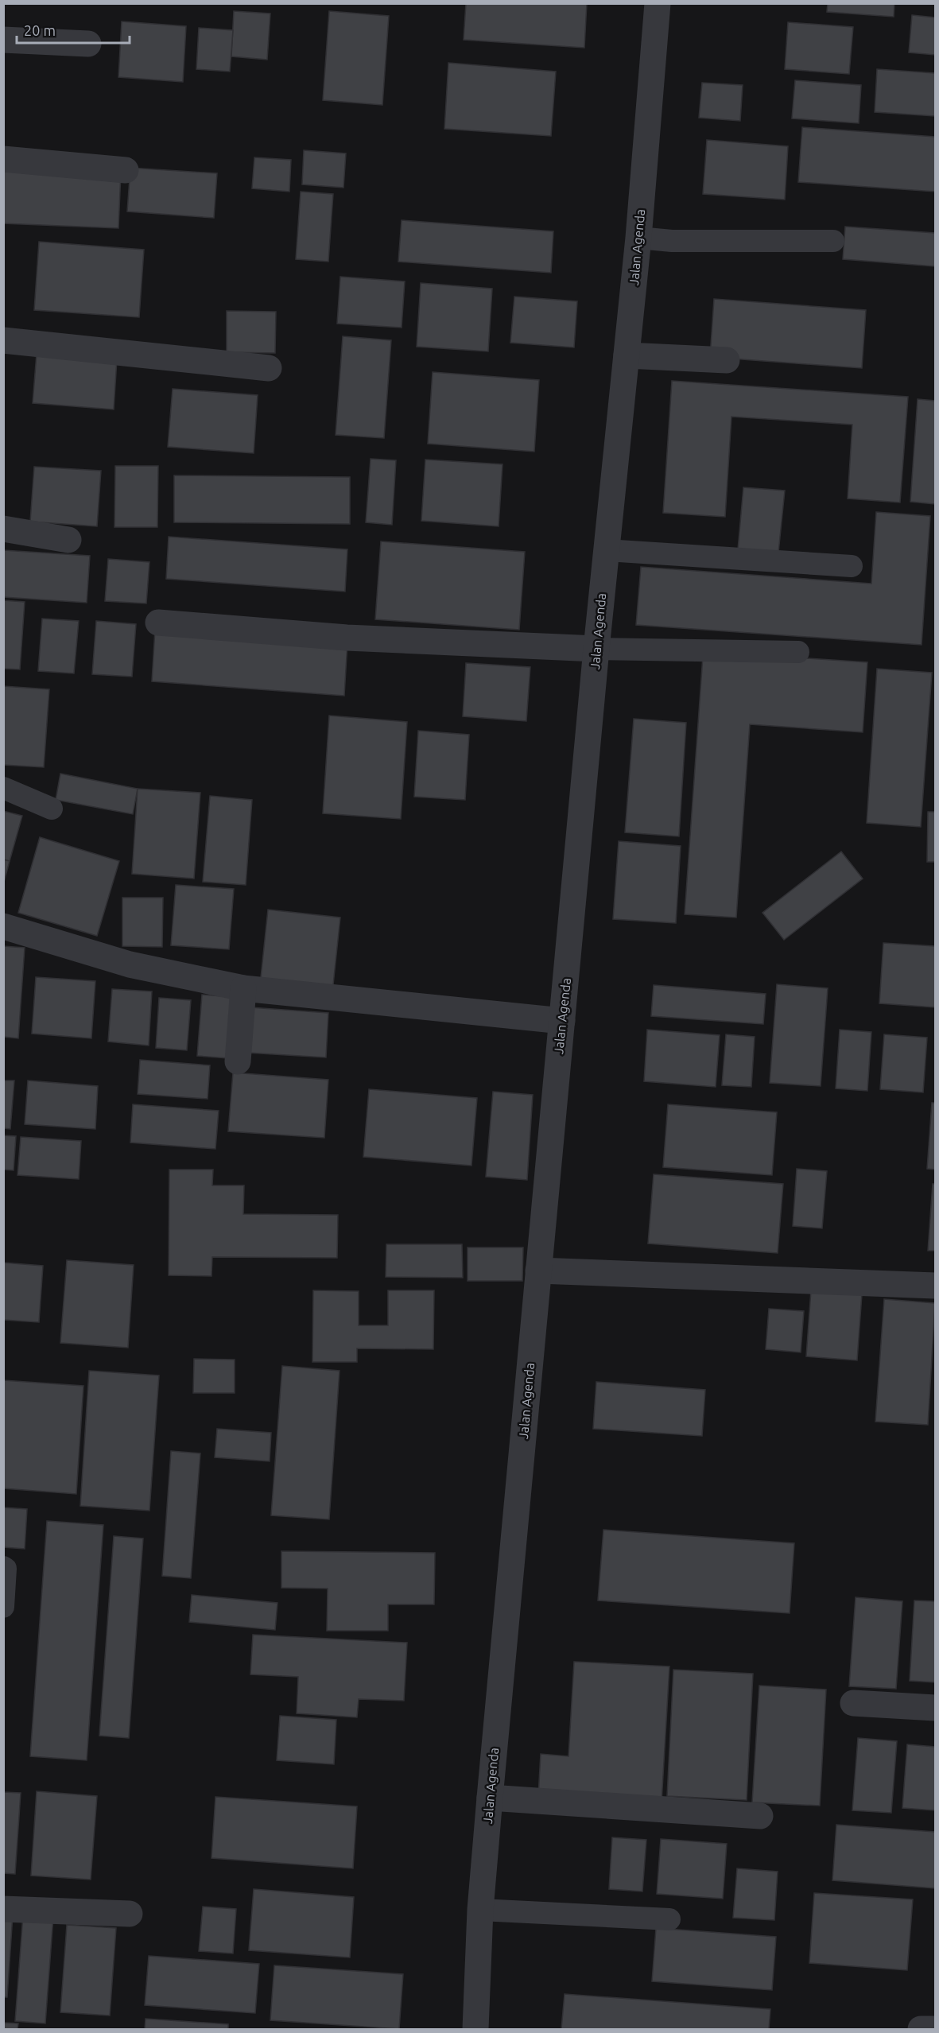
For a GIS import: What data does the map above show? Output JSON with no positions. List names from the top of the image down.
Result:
{
  "streets": {
    "street": ["Jalan Agenda"]
  },
  "scale_bar": "20 m"
}
